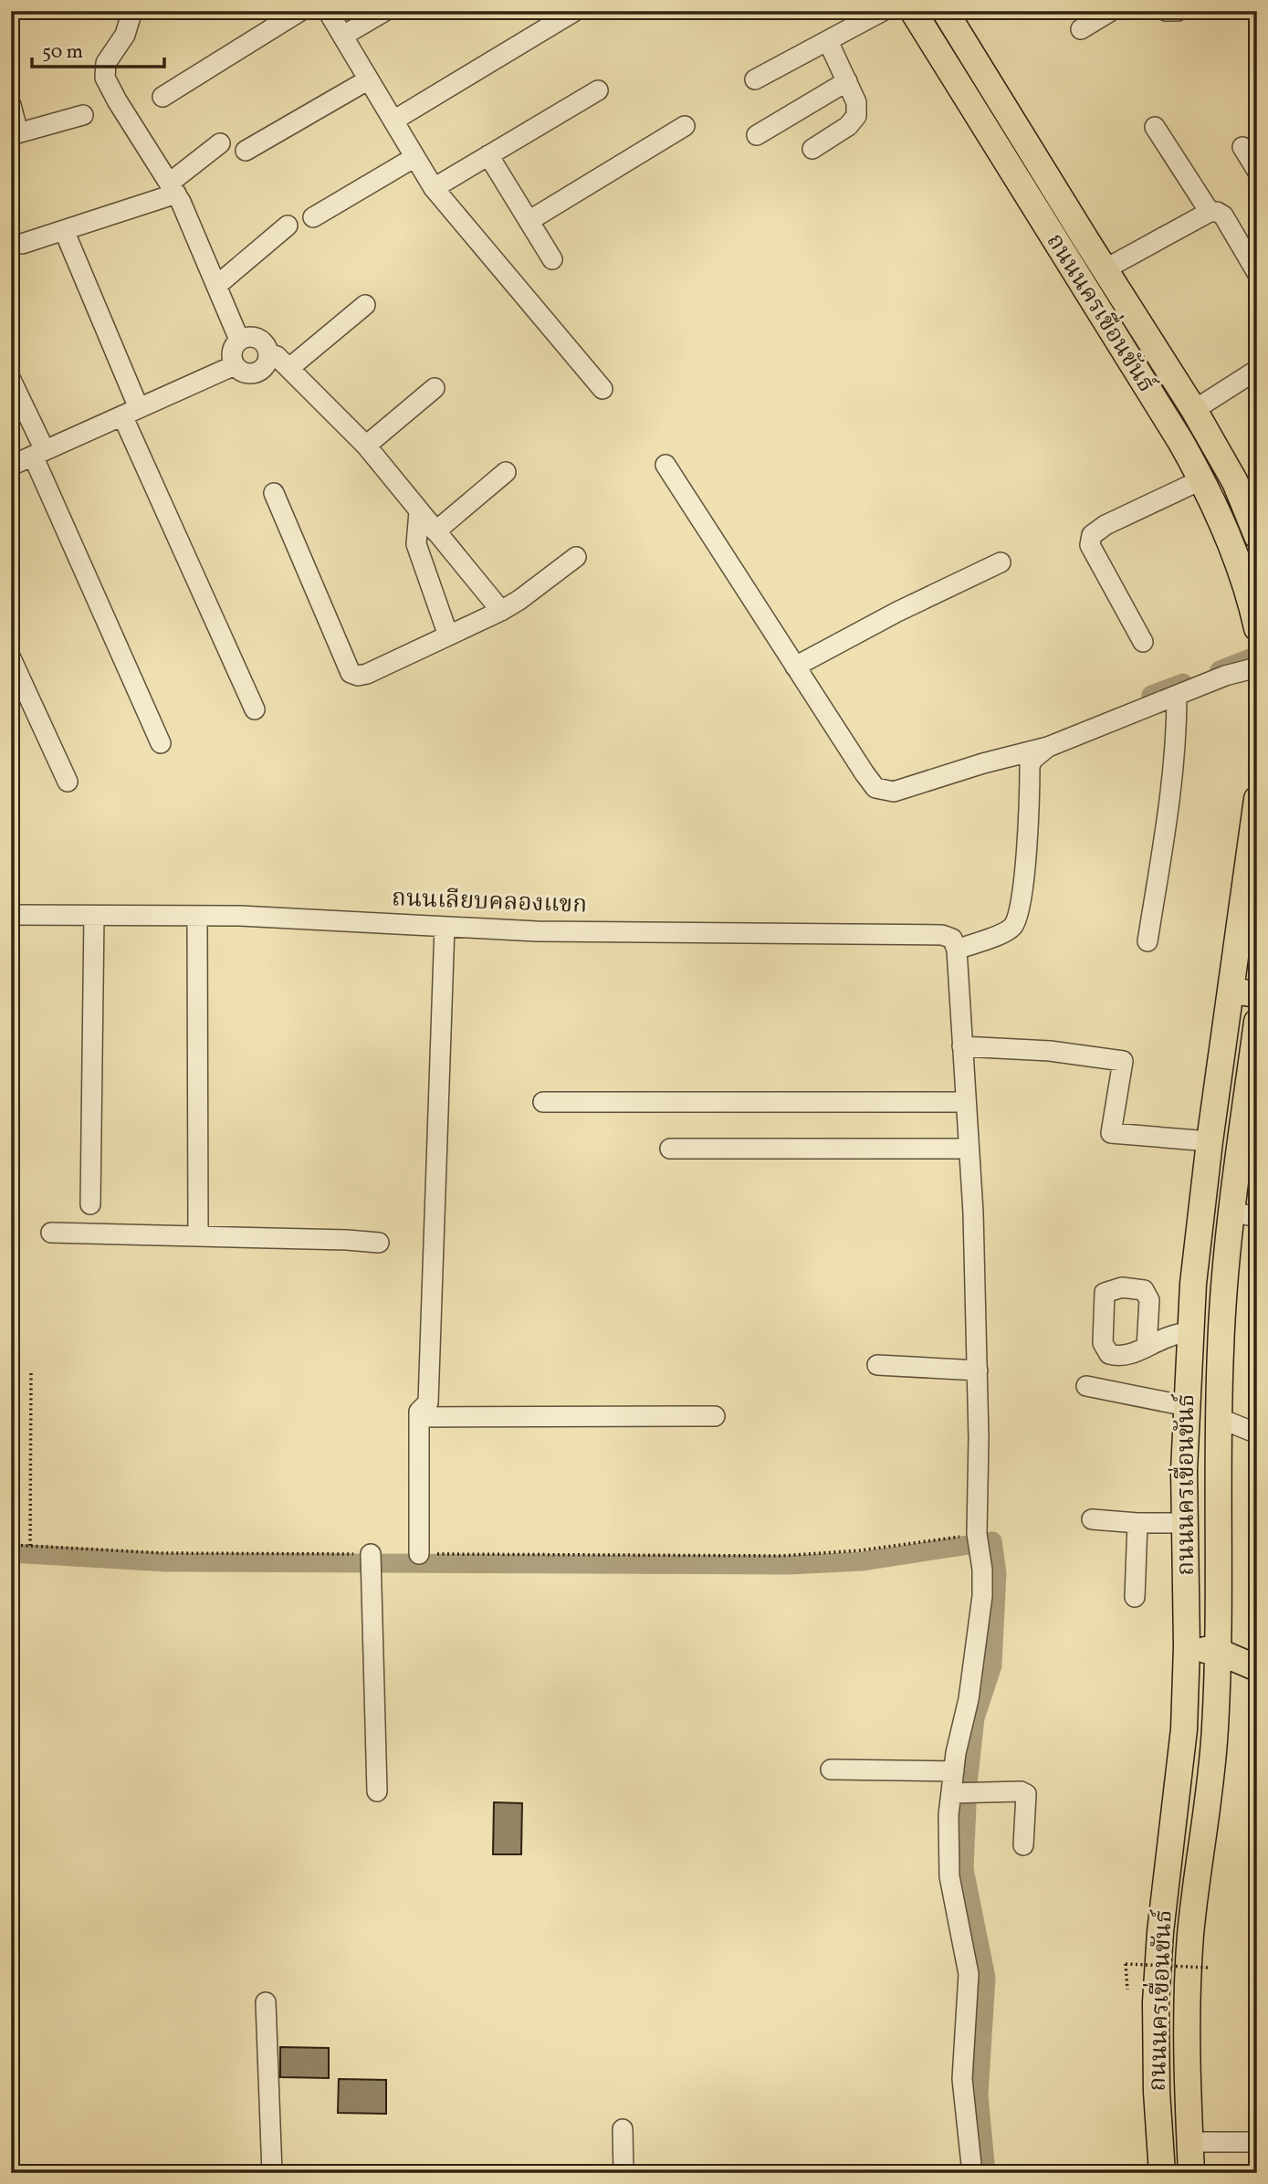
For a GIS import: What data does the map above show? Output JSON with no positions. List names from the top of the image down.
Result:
{
  "streets": {
    "main road": ["ถนนนครเขื่อนขันธ์"],
    "street": ["ถนนเลียบคลองแขก"]
  },
  "scale_bar": "50 m"
}
